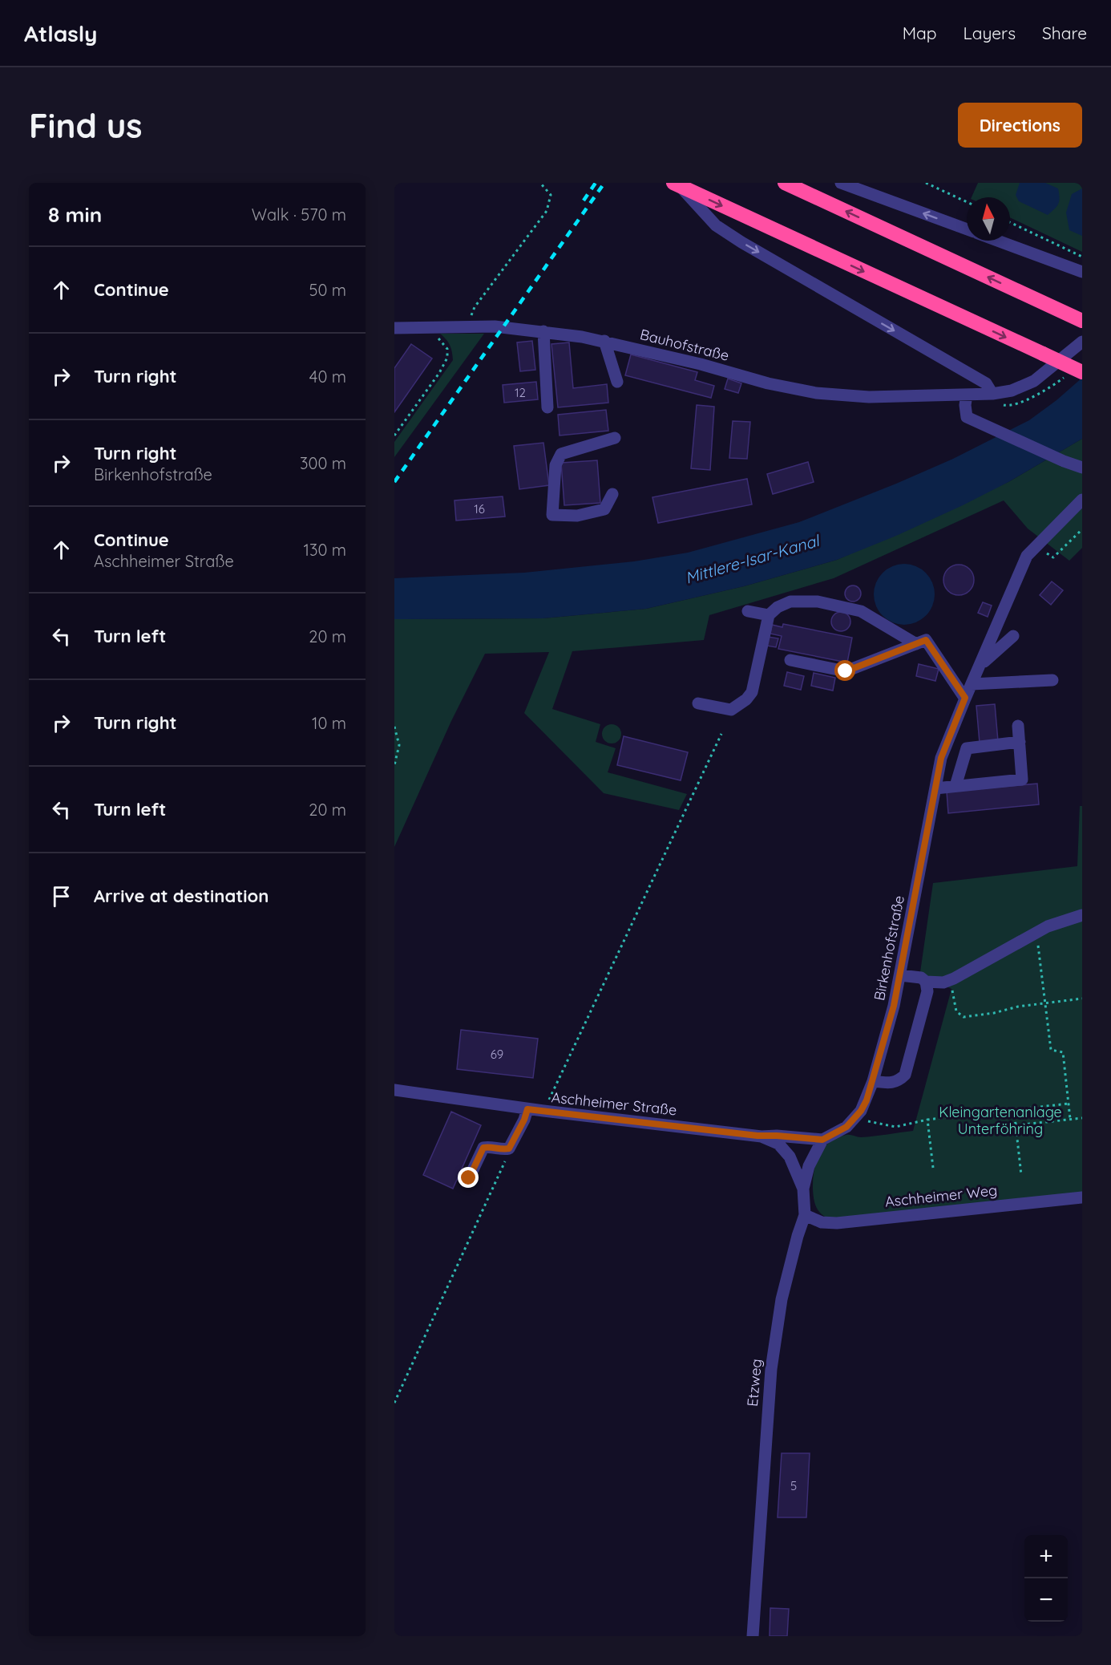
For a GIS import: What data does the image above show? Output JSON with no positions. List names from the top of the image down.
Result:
{
  "streets": {
    "street": [
      "Bauhofstraße",
      "Birkenhofstraße",
      "Aschheimer Straße",
      "Aschheimer Weg",
      "Etzweg"
    ]
  },
  "crossings": [
    ["Birkenhofstraße", "Etzweg"],
    ["Aschheimer Straße", "Etzweg"],
    ["Aschheimer Weg", "Etzweg"]
  ],
  "water": ["Mittlere-Isar-Kanal"],
  "parks": ["Kleingartenanlage Unterföhring"],
  "house_numbers": [
    "12",
    "16",
    "69",
    "5"
  ],
  "north": "top",
  "page": {
    "header": "Atlasly",
    "nav": ["Map", "Layers", "Share"],
    "buttons": "Directions",
    "title": "Find us",
    "heading": ["8 min", "Walk · 570 m"],
    "list": [
      ["Continue", "50 m"],
      ["Turn right", "40 m"],
      ["Turn right", "Birkenhofstraße", "300 m"],
      ["Continue", "Aschheimer Straße", "130 m"],
      ["Turn left", "20 m"],
      ["Turn right", "10 m"],
      ["Turn left", "20 m"],
      "Arrive at destination"
    ],
    "map_buttons": ["+", "−"]
  }
}
